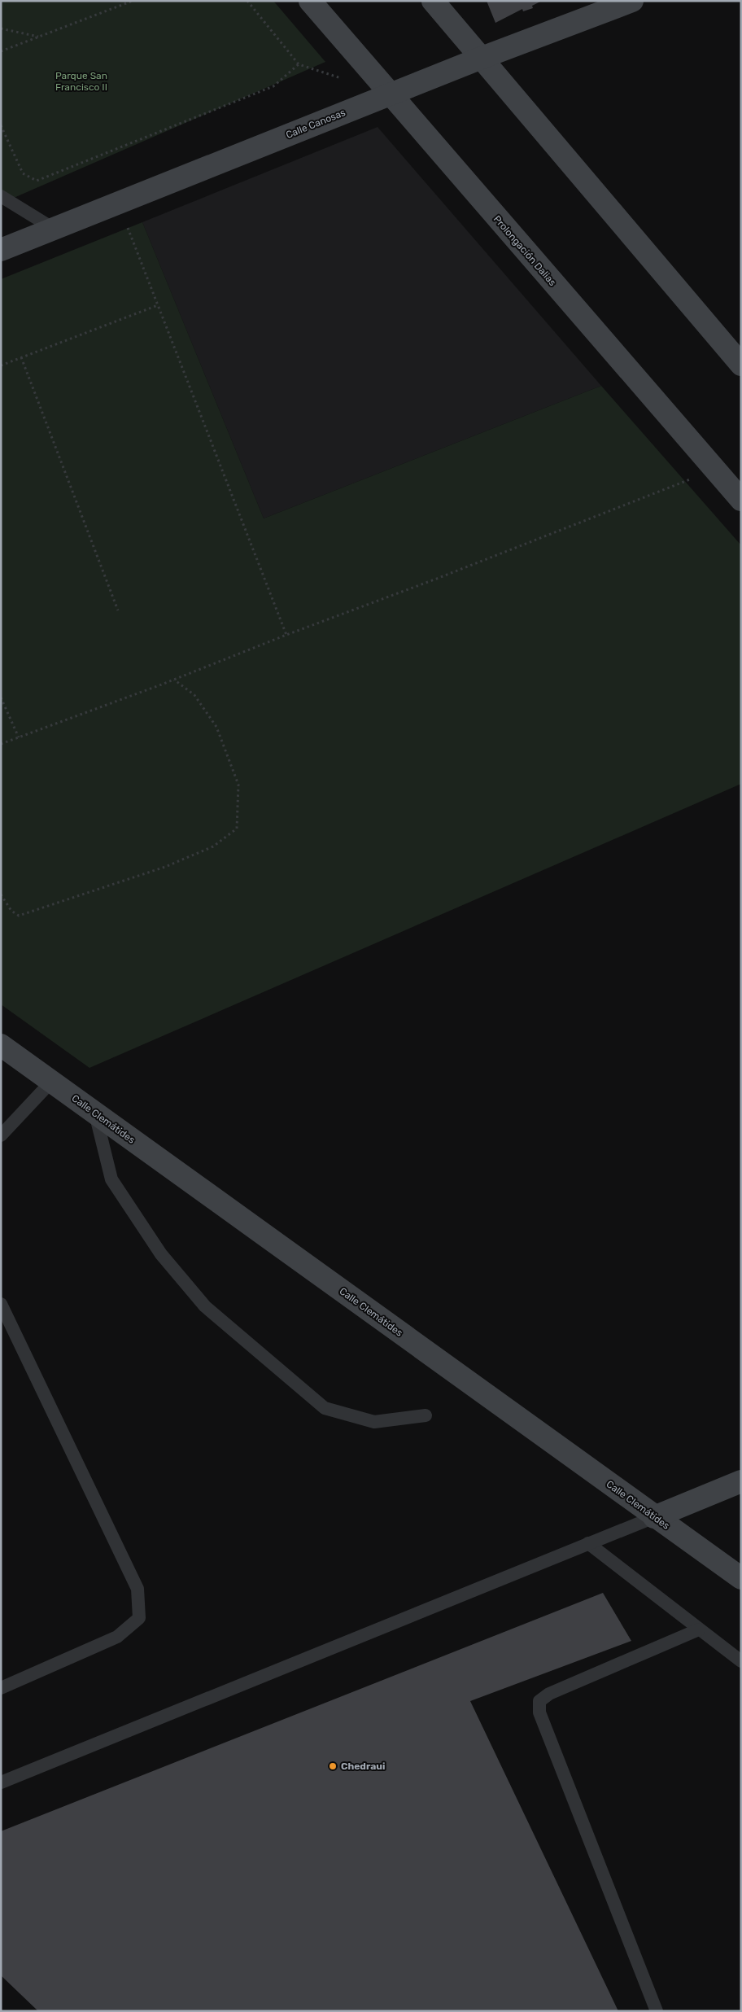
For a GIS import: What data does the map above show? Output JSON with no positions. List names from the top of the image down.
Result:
{
  "streets": {
    "main road": ["Calle Canosas", "Prolongación Dalias", "Calle Clemátides"]
  },
  "crossings": [
    ["Calle Canosas", "Prolongación Dalias"]
  ],
  "parks": ["Parque San Francisco II"],
  "places": ["Chedraui"]
}
